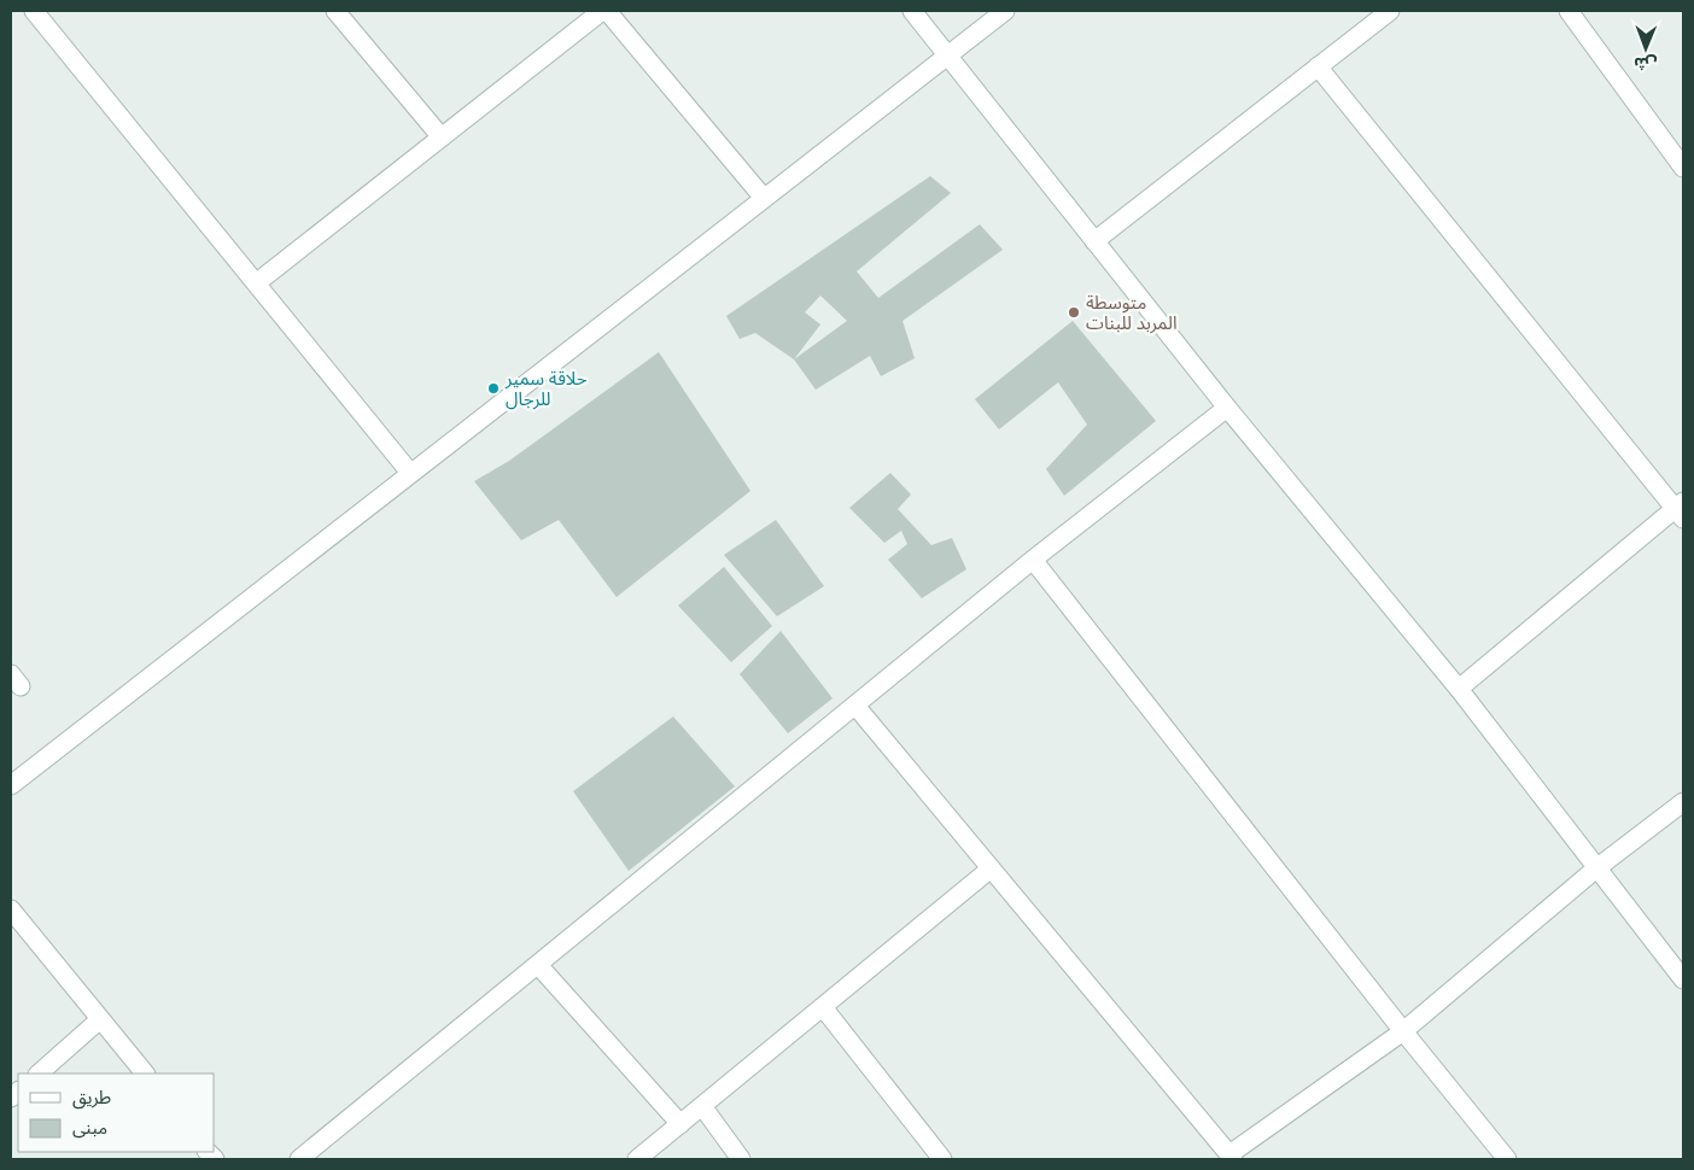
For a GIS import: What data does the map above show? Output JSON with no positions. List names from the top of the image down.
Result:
{
  "places": ["متوسطة المربد للبنات", "حلاقة سمير للرجال"],
  "legend": ["طريق", "مبنى"],
  "north": "bottom"
}
